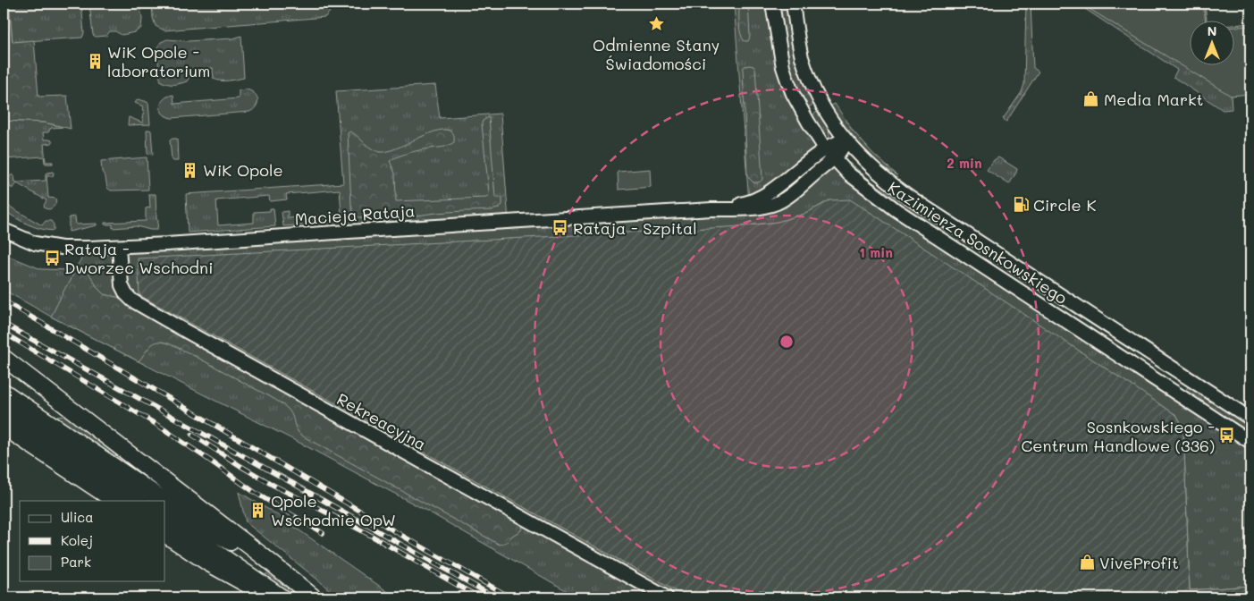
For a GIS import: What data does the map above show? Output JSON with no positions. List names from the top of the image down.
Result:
{
  "streets": {
    "street": ["Macieja Rataja", "Kazimierza Sosnkowskiego", "Rekreacyjna"]
  },
  "crossings": [
    ["Macieja Rataja", "Kazimierza Sosnkowskiego"],
    ["Macieja Rataja", "Rekreacyjna"]
  ],
  "places": {
    "place": ["Odmienne Stany Świadomości"],
    "building": ["WiK Opole - laboratorium", "WiK Opole", "Opole Wschodnie OpW"],
    "shop": ["Media Markt", "ViveProfit"],
    "fuel station": ["Circle K"],
    "bus stop": ["Rataja - Szpital", "Rataja - Dworzec Wschodni", "Sosnkowskiego - Centrum Handlowe (336)"]
  },
  "legend": ["Ulica", "Kolej", "Park"],
  "north": "top",
  "rings": ["2 min", "1 min"]
}
